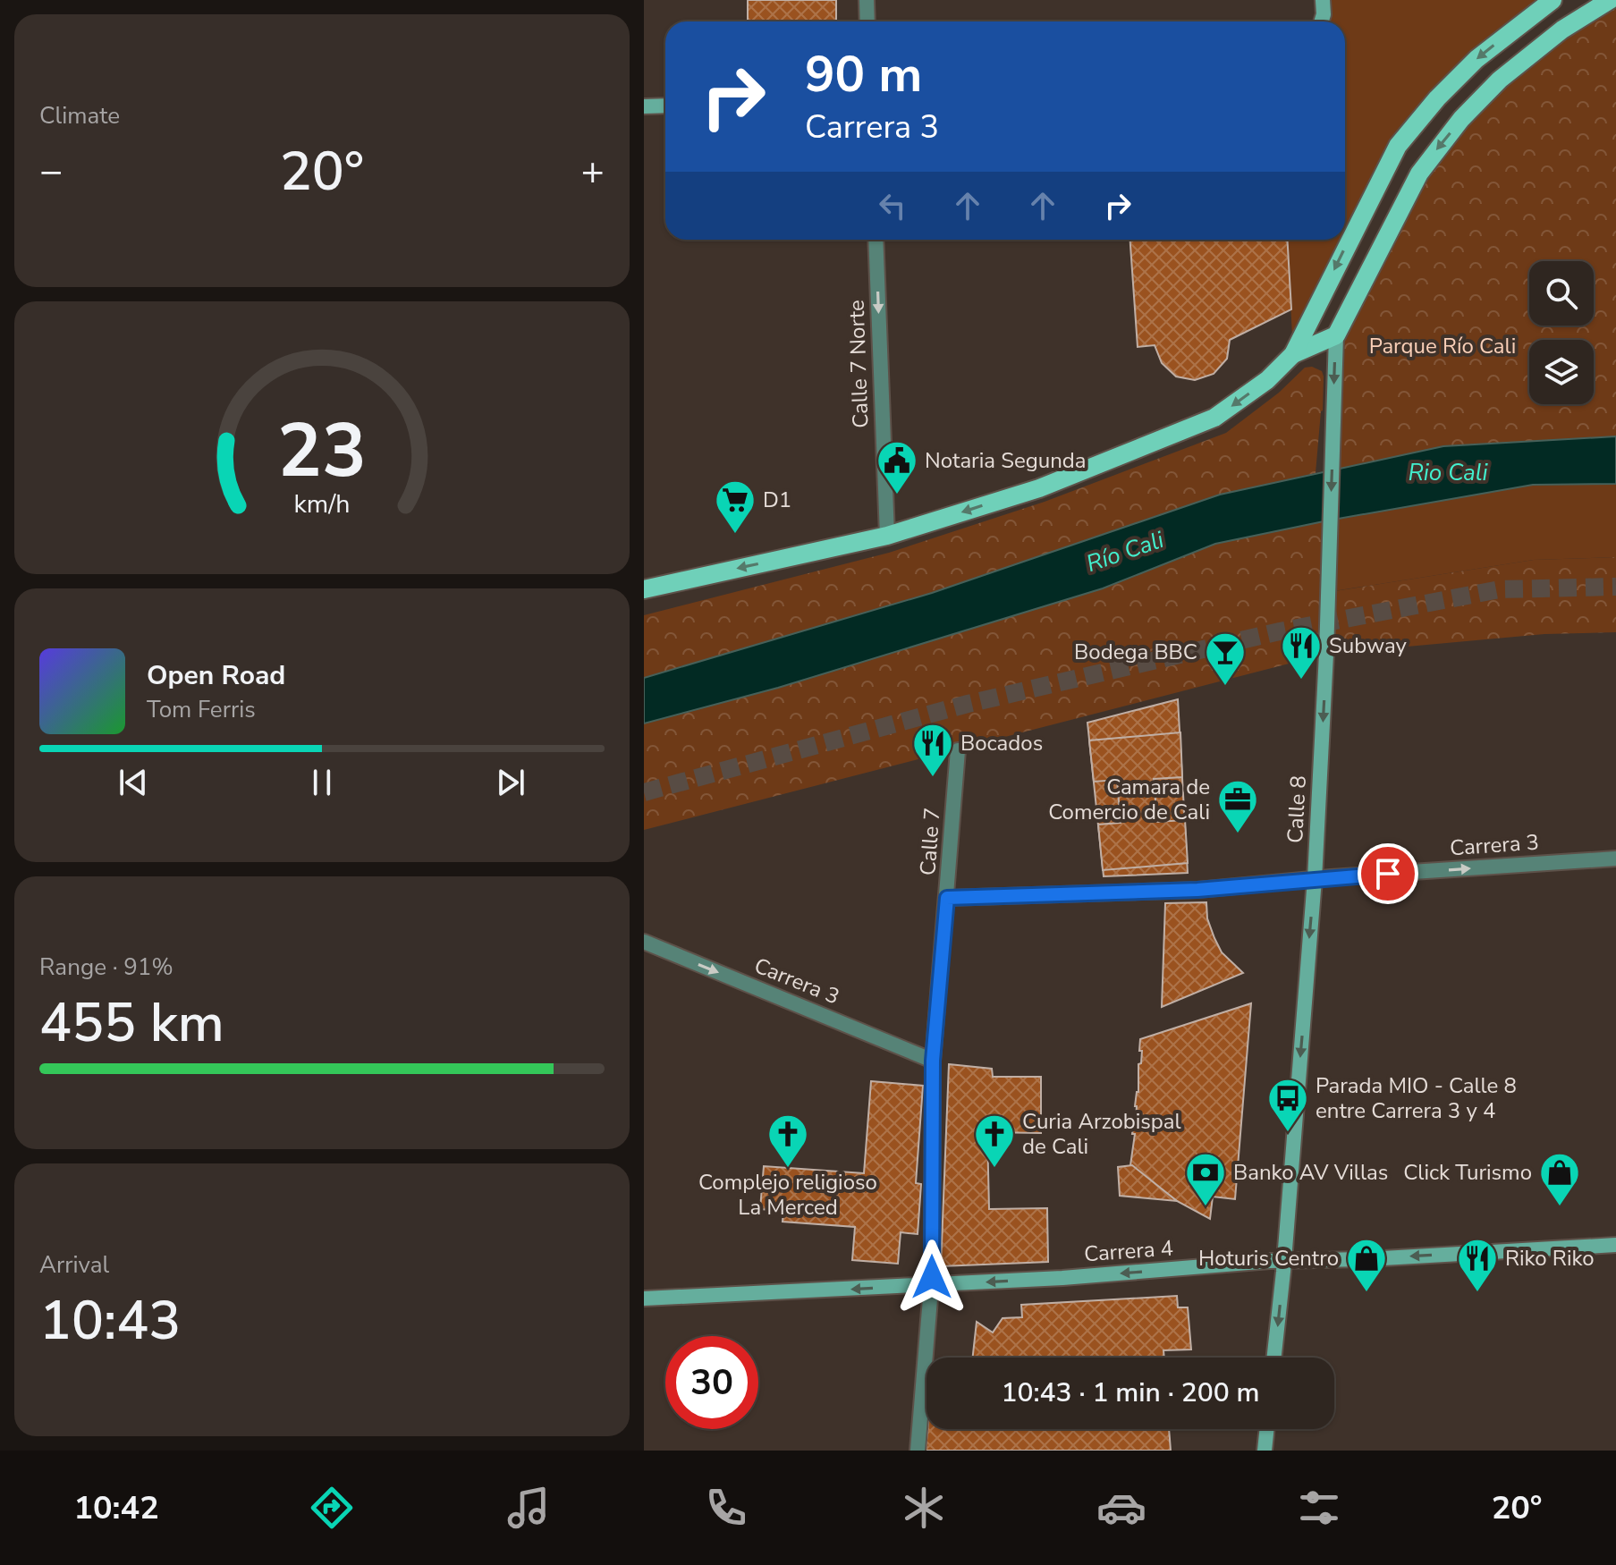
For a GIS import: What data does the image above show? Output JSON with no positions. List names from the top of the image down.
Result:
{
  "streets": {
    "street": [
      "Calle 7 Norte",
      "Calle 8",
      "Calle 7",
      "Carrera 3",
      "Carrera 4"
    ]
  },
  "crossings": [
    ["Calle 8", "Carrera 3"],
    ["Calle 8", "Carrera 4"],
    ["Calle 7", "Carrera 3"],
    ["Calle 7", "Carrera 4"]
  ],
  "one_way": [
    "Calle 7 Norte",
    "Calle 8",
    "Carrera 3",
    "Carrera 4"
  ],
  "water": ["Rio Cali", "Río Cali"],
  "parks": ["Parque Río Cali"],
  "places": {
    "public building": ["Notaria Segunda"],
    "supermarket": ["D1"],
    "restaurant": ["Subway", "Bocados", "Riko Riko"],
    "bar": ["Bodega BBC"],
    "office": ["Camara de Comercio de Cali"],
    "bus stop": ["Parada MIO - Calle 8 entre Carrera 3 y 4"],
    "church": ["Complejo religioso La Merced", "Curia Arzobispal de Cali"],
    "bank": ["Banko AV Villas"],
    "shop": ["Click Turismo", "Hoturis Centro"]
  },
  "page": {
    "tile": [
      "Climate",
      ["Range · 91%", "455 km"],
      ["Arrival", "10:43"]
    ],
    "turn": ["90 m", "Carrera 3"],
    "heat": ["−", "20°", "+"],
    "song": ["Open Road", "Tom Ferris"],
    "limit": "30",
    "trip": "10:43 · 1 min · 200 m",
    "tabs": ["10:42", "20°"],
    "gauge": ["23", "km/h"]
  }
}
